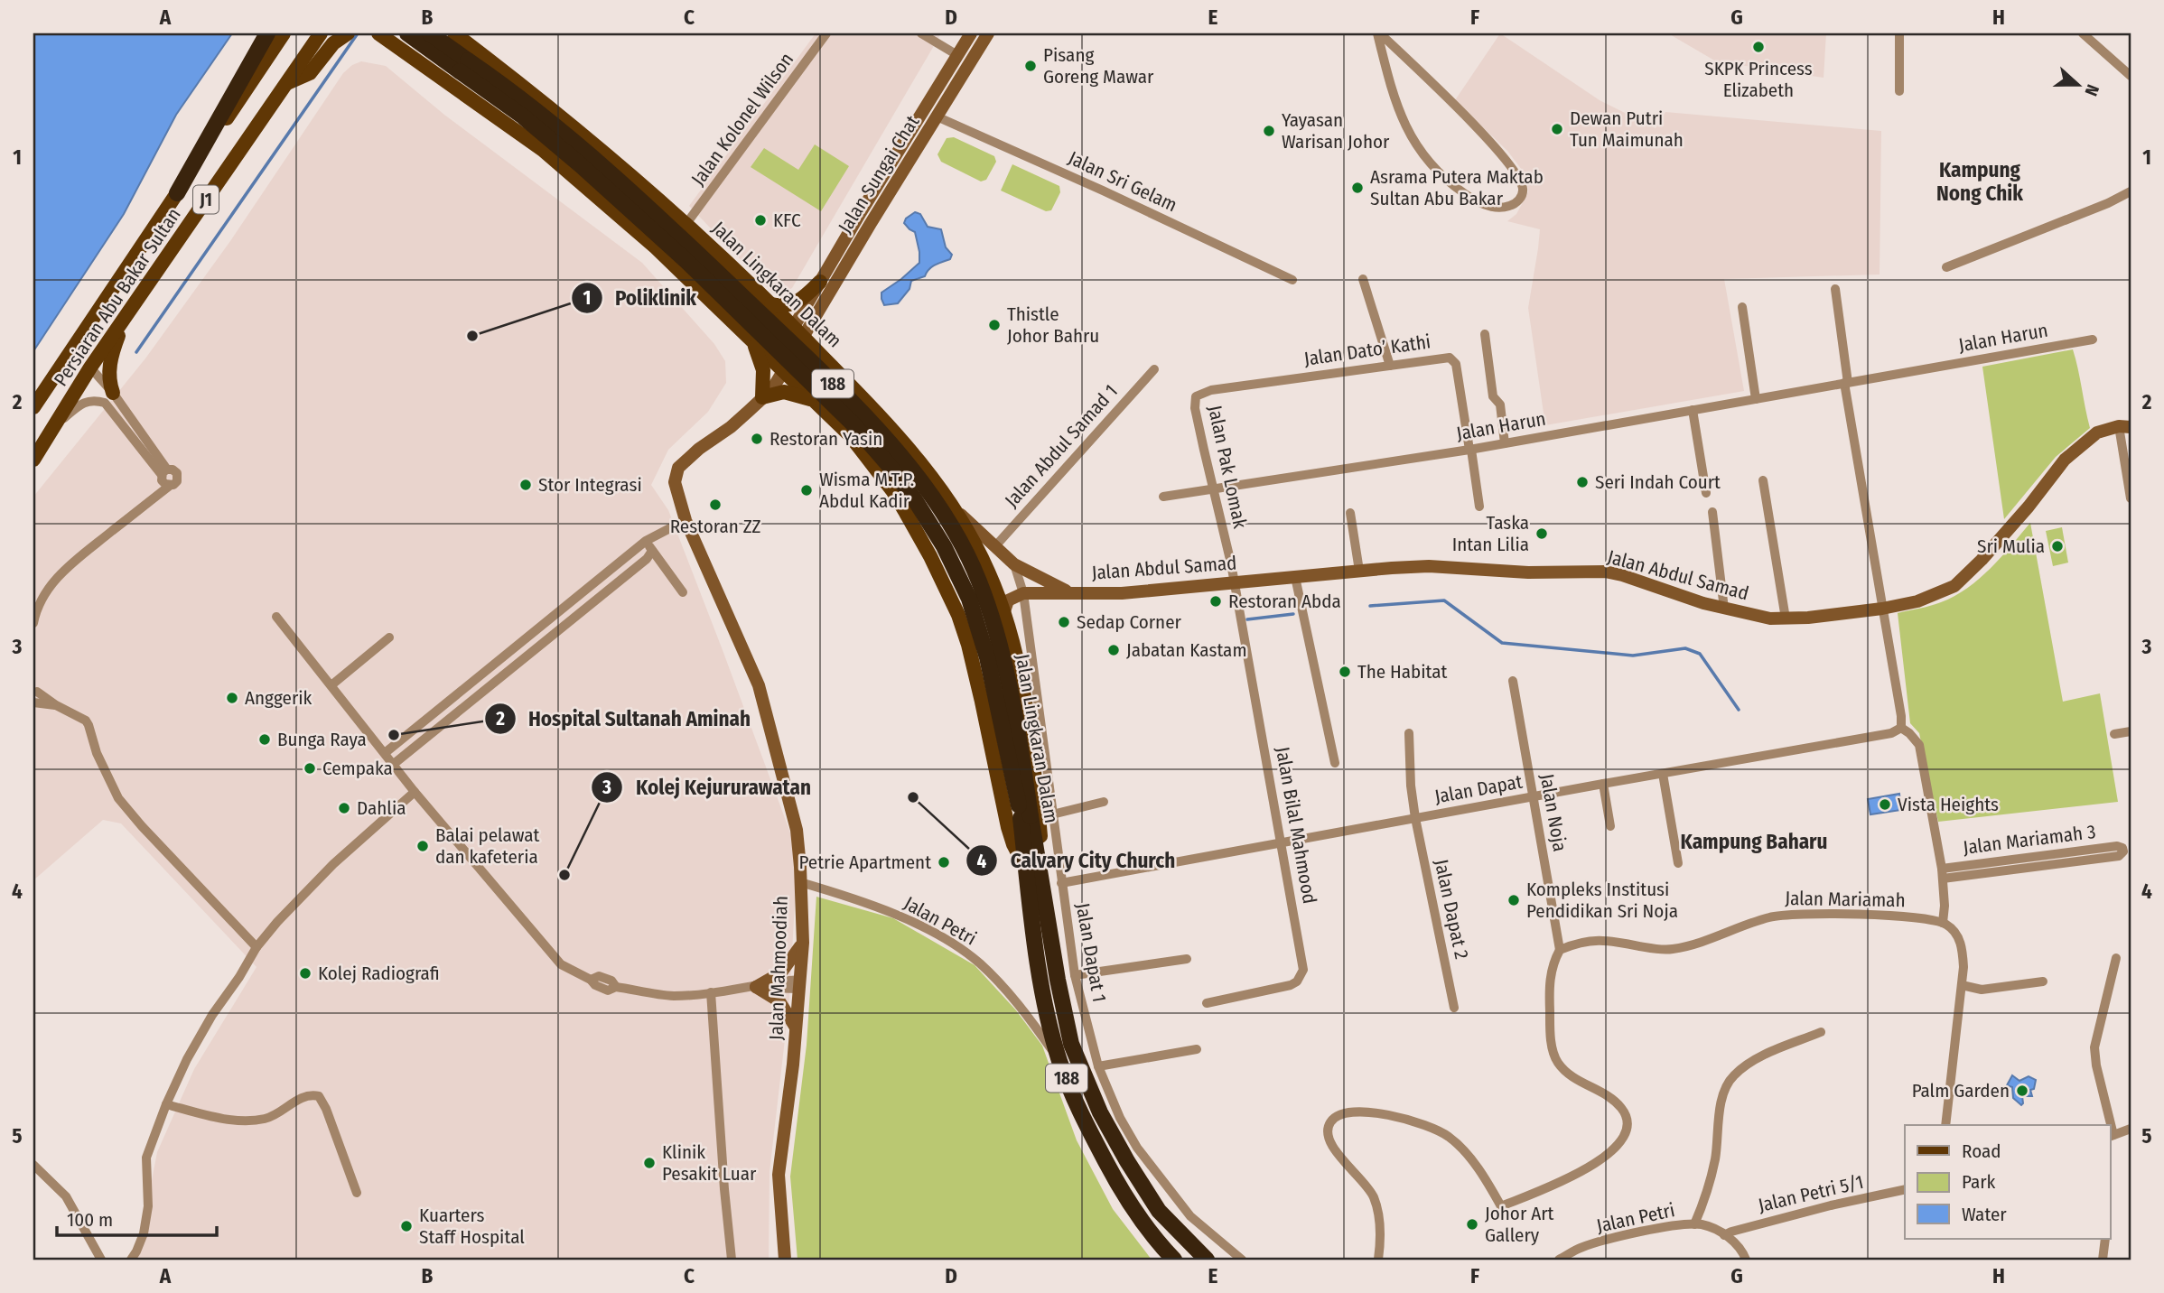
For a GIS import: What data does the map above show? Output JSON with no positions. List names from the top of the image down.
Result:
{
  "streets": {
    "highway": ["Jalan Lingkaran Dalam", "188"],
    "main road": [
      "Jalan Sungai Chat",
      "J1",
      "Persiaran Abu Bakar Sultan",
      "Jalan Abdul Samad",
      "Jalan Mahmoodiah"
    ],
    "street": [
      "Jalan Kolonel Wilson",
      "Jalan Sri Gelam",
      "Jalan Harun",
      "Jalan Dato’ Kathi",
      "Jalan Abdul Samad 1",
      "Jalan Pak Lomak",
      "Jalan Dapat",
      "Jalan Noja",
      "Jalan Bilal Mahmood",
      "Jalan Mariamah 3",
      "Jalan Mariamah",
      "Jalan Dapat 2",
      "Jalan Petri",
      "Jalan Dapat 1",
      "Jalan Petri 5/1"
    ]
  },
  "crossings": [
    ["Jalan Kolonel Wilson", "Jalan Lingkaran Dalam"],
    ["Jalan Sungai Chat", "Jalan Sri Gelam"],
    ["Jalan Sungai Chat", "Jalan Lingkaran Dalam"],
    ["Jalan Sungai Chat", "Jalan Mahmoodiah"],
    ["Jalan Lingkaran Dalam", "Jalan Abdul Samad"],
    ["Jalan Lingkaran Dalam", "Jalan Petri"],
    ["Jalan Lingkaran Dalam", "Jalan Mahmoodiah"],
    ["Jalan Harun", "Jalan Dato’ Kathi"],
    ["Jalan Harun", "Jalan Pak Lomak"],
    ["Jalan Dato’ Kathi", "Jalan Pak Lomak"],
    ["Jalan Abdul Samad 1", "Jalan Abdul Samad"],
    ["Jalan Pak Lomak", "Jalan Abdul Samad"],
    ["Jalan Pak Lomak", "Jalan Bilal Mahmood"],
    ["Jalan Abdul Samad", "Jalan Bilal Mahmood"],
    ["Jalan Abdul Samad", "Jalan Dapat 1"],
    ["Jalan Dapat", "Jalan Noja"],
    ["Jalan Dapat", "Jalan Bilal Mahmood"],
    ["Jalan Dapat", "Jalan Mariamah 3"],
    ["Jalan Dapat", "Jalan Dapat 2"],
    ["Jalan Dapat", "Jalan Dapat 1"],
    ["Jalan Noja", "Jalan Mariamah"],
    ["Jalan Mariamah 3", "Jalan Mariamah"],
    ["Jalan Petri", "Jalan Mahmoodiah"],
    ["Jalan Petri", "Jalan Petri 5/1"]
  ],
  "districts": ["Kampung Nong Chik", "Kampung Baharu"],
  "places": [
    "SKPK Princess Elizabeth",
    "Pisang Goreng Mawar",
    "Dewan Putri Tun Maimunah",
    "Yayasan Warisan Johor",
    "Asrama Putera Maktab Sultan Abu Bakar",
    "KFC",
    "Thistle Johor Bahru",
    "Poliklinik",
    "Restoran Yasin",
    "Seri Indah Court",
    "Stor Integrasi",
    "Wisma M.T.P. Abdul Kadir",
    "Restoran ZZ",
    "Taska Intan Lilia",
    "Sri Mulia",
    "Restoran Abda",
    "Sedap Corner",
    "Jabatan Kastam",
    "The Habitat",
    "Anggerik",
    "Hospital Sultanah Aminah",
    "Bunga Raya",
    "Cempaka",
    "Calvary City Church",
    "Vista Heights",
    "Dahlia",
    "Balai pelawat dan kafeteria",
    "Petrie Apartment",
    "Kolej Kejururawatan",
    "Kompleks Institusi Pendidikan Sri Noja",
    "Kolej Radiografi",
    "Palm Garden",
    "Klinik Pesakit Luar",
    "Johor Art Gallery",
    "Kuarters Staff Hospital"
  ],
  "legend": ["Road", "Park", "Water"],
  "scale_bar": "100 m",
  "north": "right",
  "grid": {
    "columns": [
      "A",
      "B",
      "C",
      "D",
      "E",
      "F",
      "G",
      "H"
    ],
    "rows": [
      "1",
      "2",
      "3",
      "4",
      "5"
    ]
  }
}
